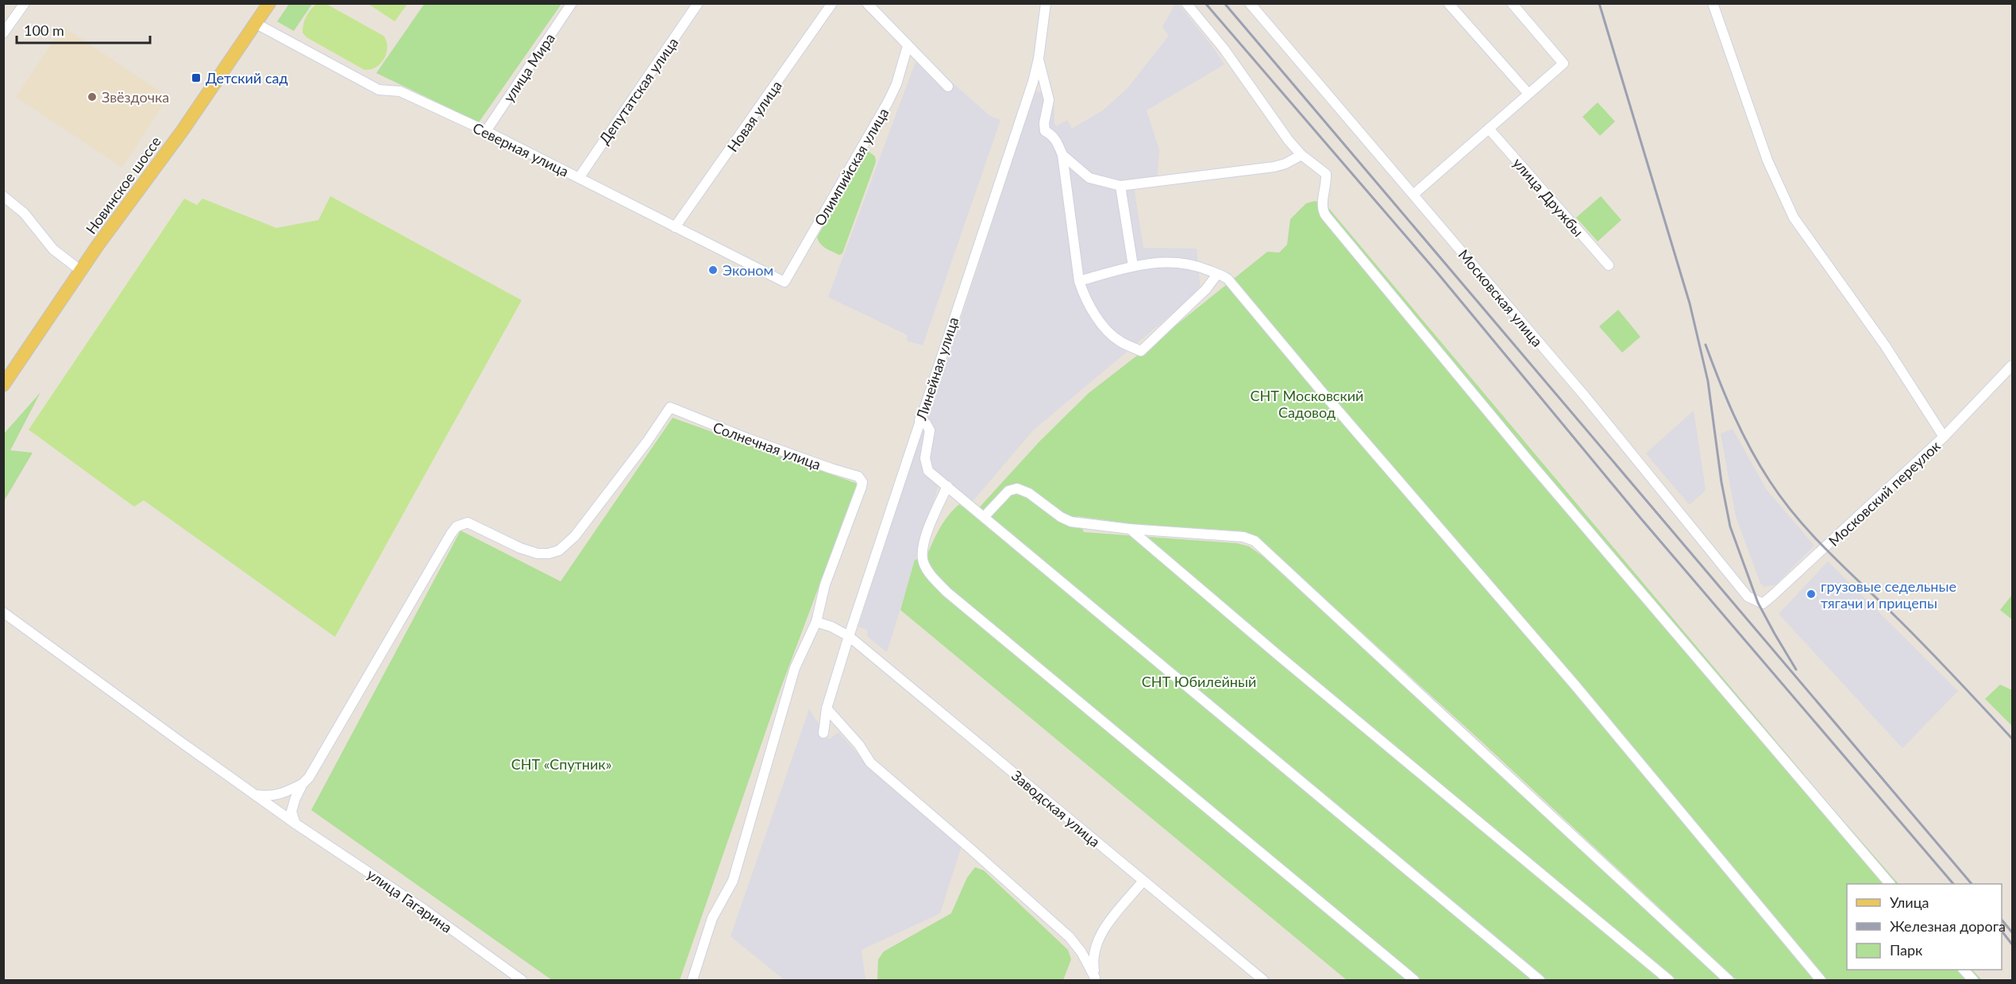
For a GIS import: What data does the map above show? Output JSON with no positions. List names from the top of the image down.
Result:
{
  "streets": {
    "main road": ["Новинское шоссе"],
    "street": [
      "улица Мира",
      "Депутатская улица",
      "Новая улица",
      "Северная улица",
      "Олимпийская улица",
      "улица Дружбы",
      "Московская улица",
      "Линейная улица",
      "Солнечная улица",
      "Московский переулок",
      "Заводская улица",
      "улица Гагарина"
    ]
  },
  "crossings": [
    ["улица Мира", "Северная улица"],
    ["Депутатская улица", "Северная улица"],
    ["Новая улица", "Северная улица"],
    ["Северная улица", "Олимпийская улица"],
    ["Северная улица", "Новинское шоссе"],
    ["Московская улица", "Московский переулок"],
    ["Линейная улица", "Заводская улица"],
    ["Солнечная улица", "Заводская улица"]
  ],
  "parks": ["СНТ Московский Садовод", "СНТ Юбилейный", "СНТ «Спутник»"],
  "places": {
    "transit": ["Детский сад"],
    "other": ["Звёздочка", "Эконом", "грузовые седельные тягачи и прицепы"]
  },
  "legend": ["Улица", "Железная дорога", "Парк"],
  "scale_bar": "100 m"
}
